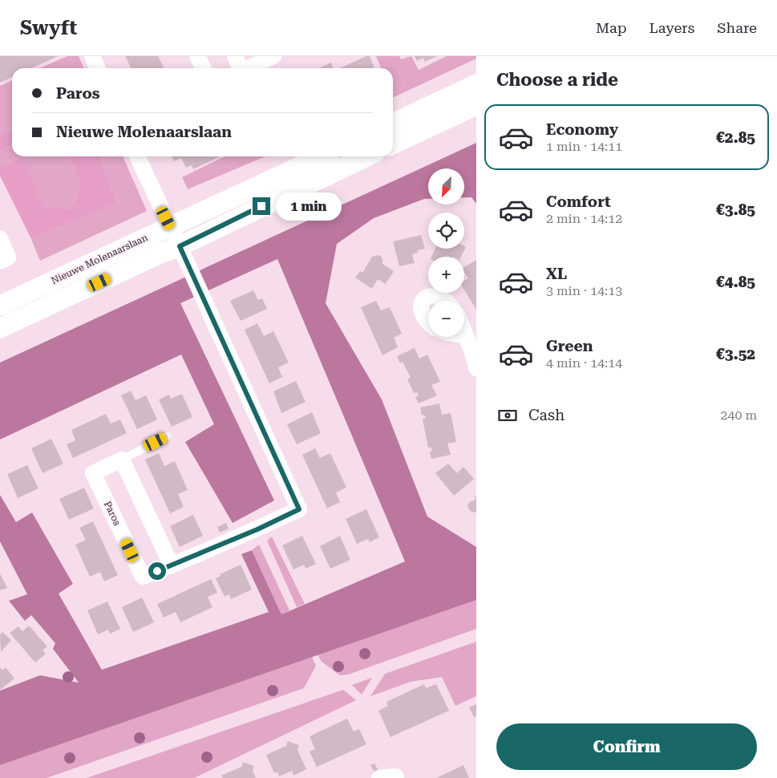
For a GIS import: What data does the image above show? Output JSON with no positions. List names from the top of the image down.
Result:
{
  "streets": {
    "street": ["Nieuwe Molenaarslaan", "Paros"]
  },
  "crossings": [
    ["Nieuwe Molenaarslaan", "Paros"]
  ],
  "north": "bottom left",
  "page": {
    "header": "Swyft",
    "nav": ["Map", "Layers", "Share"],
    "heading": "Choose a ride",
    "banner": ["Paros", "Nieuwe Molenaarslaan"],
    "list": [
      {
        "name": "Economy",
        "note": "1 min · 14:11",
        "value": "€2.85"
      },
      {
        "name": "Comfort",
        "note": "2 min · 14:12",
        "value": "€3.85"
      },
      {
        "name": "XL",
        "note": "3 min · 14:13",
        "value": "€4.85"
      },
      {
        "name": "Green",
        "note": "4 min · 14:14",
        "value": "€3.52"
      }
    ],
    "map_buttons": ["+", "−"],
    "bubble": "1 min",
    "pay": ["Cash", "240 m"],
    "buttons": "Confirm"
  }
}
